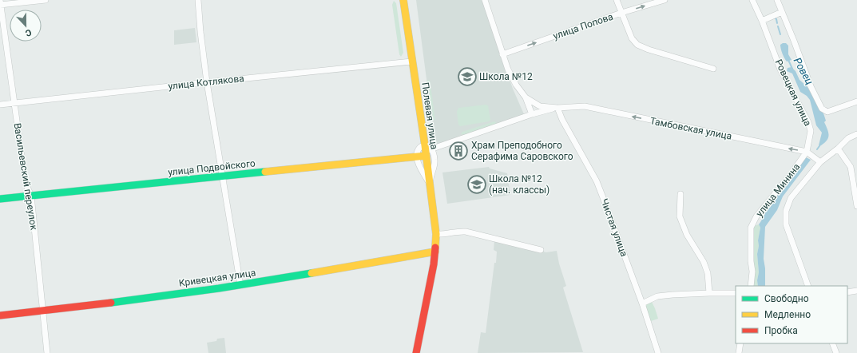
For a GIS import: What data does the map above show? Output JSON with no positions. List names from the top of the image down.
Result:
{
  "streets": {
    "street": [
      "улица Попова",
      "улица Котлякова",
      "Ровецкая улица",
      "Полевая улица",
      "Тамбовская улица",
      "улица Подвойского",
      "Васильевский переулок",
      "улица Минина",
      "Чистая улица",
      "Кривецкая улица"
    ]
  },
  "crossings": [
    ["улица Попова", "Тамбовская улица"],
    ["улица Котлякова", "Полевая улица"],
    ["улица Котлякова", "Васильевский переулок"],
    ["Ровецкая улица", "Тамбовская улица"],
    ["Ровецкая улица", "улица Минина"],
    ["Полевая улица", "Тамбовская улица"],
    ["Полевая улица", "улица Подвойского"],
    ["Полевая улица", "Кривецкая улица"],
    ["Тамбовская улица", "улица Подвойского"],
    ["Тамбовская улица", "улица Минина"],
    ["Тамбовская улица", "Чистая улица"],
    ["улица Подвойского", "Васильевский переулок"],
    ["Васильевский переулок", "Кривецкая улица"]
  ],
  "one_way": ["улица Попова", "Тамбовская улица"],
  "water": ["Ровец"],
  "places": {
    "school or university": ["Школа №12", "Школа №12 (нач. классы)"],
    "building": ["Храм Преподобного Серафима Саровского"]
  },
  "legend": ["Свободно", "Медленно", "Пробка"],
  "north": "bottom"
}
